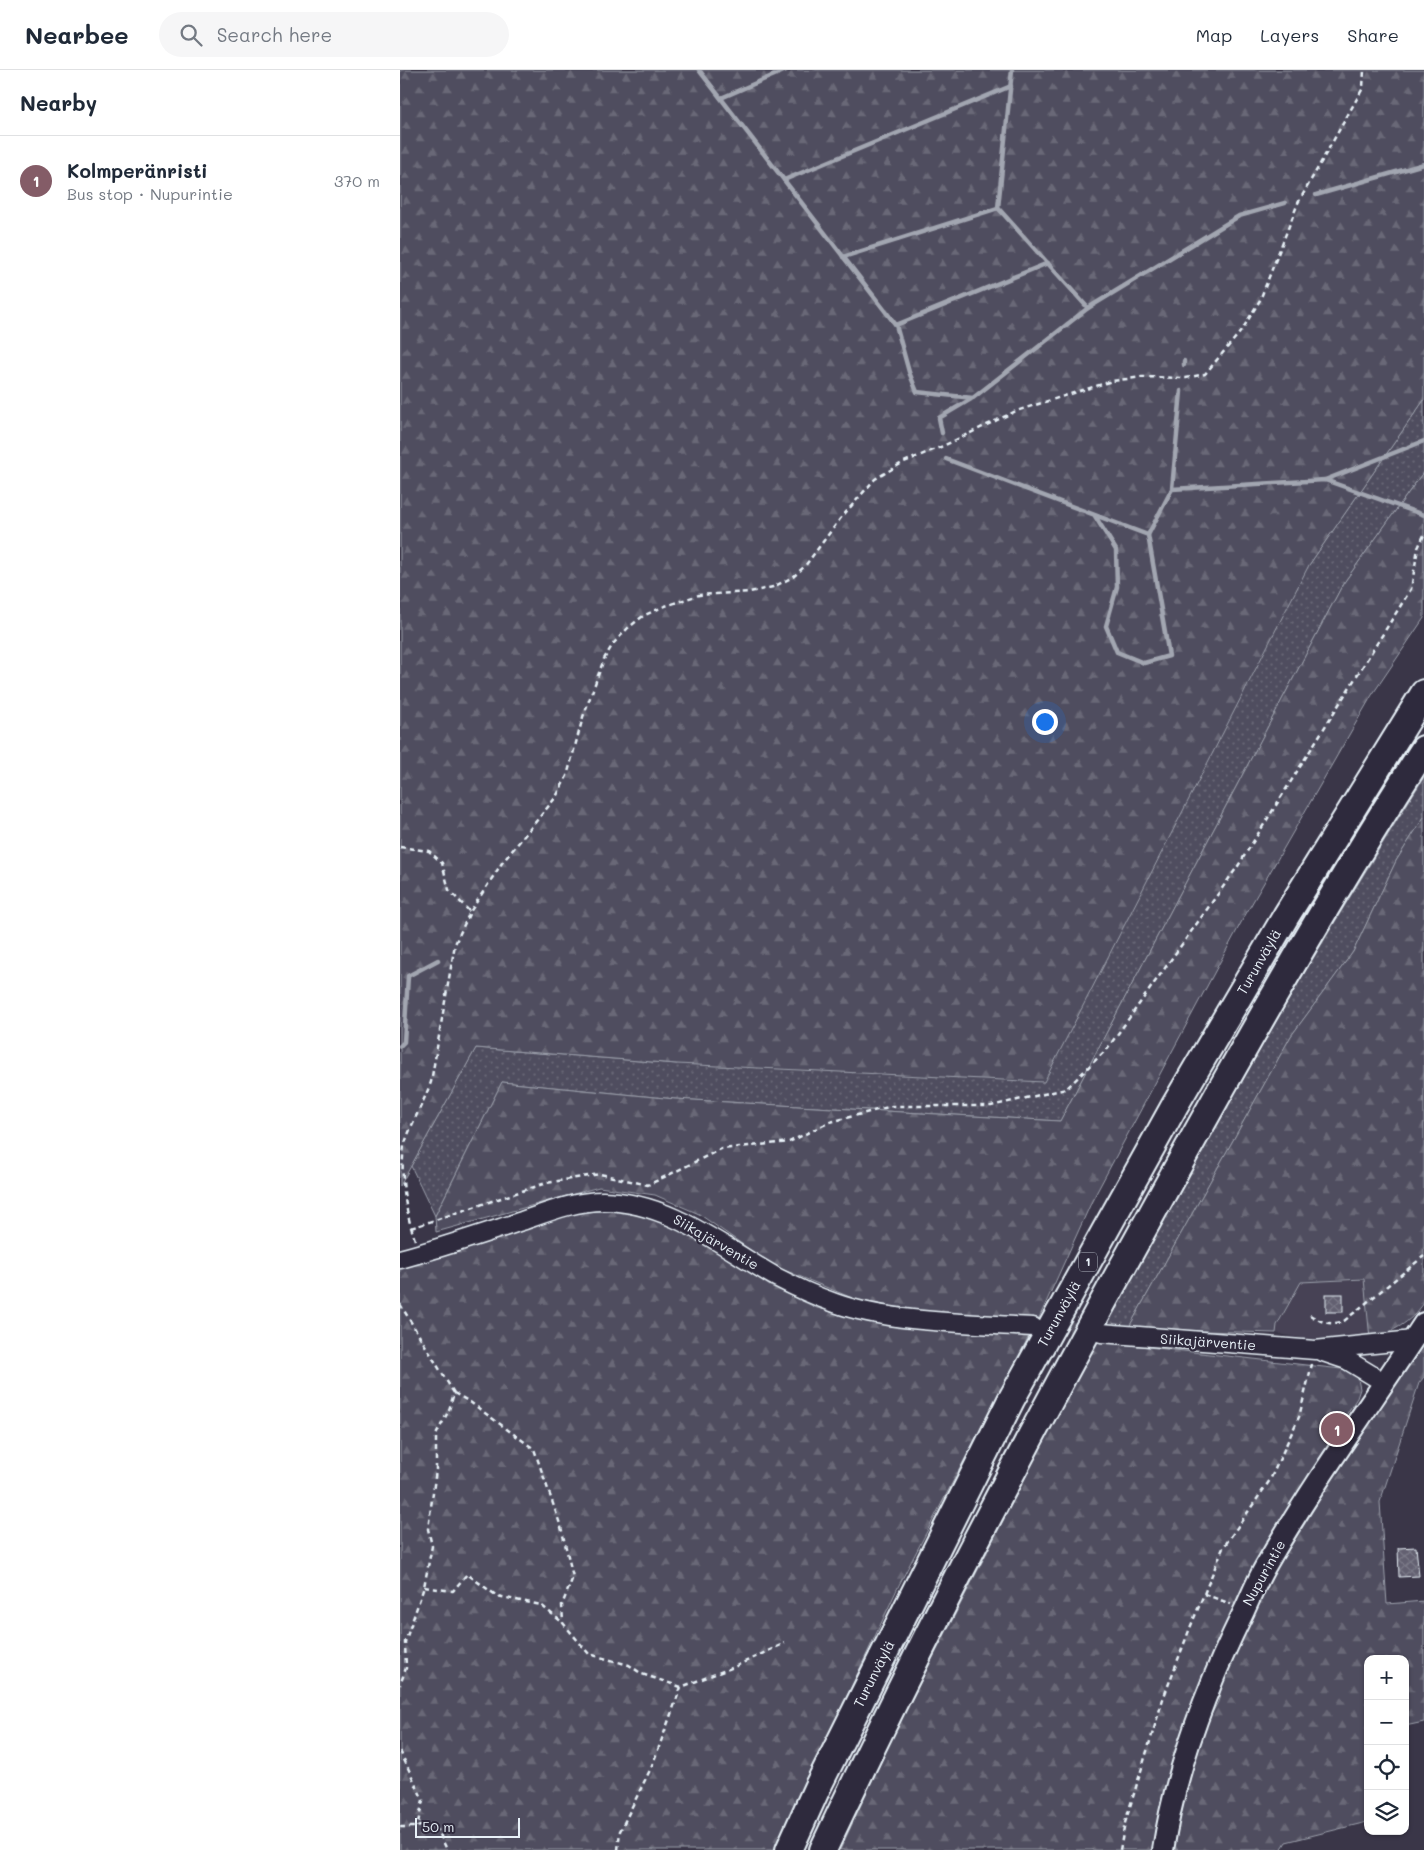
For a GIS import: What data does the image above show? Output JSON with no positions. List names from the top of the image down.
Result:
{
  "streets": {
    "highway": ["Turunväylä", "1"],
    "main road": ["Nupurintie"],
    "street": ["Siikajärventie"]
  },
  "scale_bar": "50 m",
  "page": {
    "header": "Nearbee",
    "search": "Search here",
    "nav": ["Map", "Layers", "Share"],
    "heading": "Nearby",
    "list": [
      {
        "mark": "1",
        "name": "Kolmperänristi",
        "note": "Bus stop · Nupurintie",
        "value": "370 m"
      }
    ],
    "pins": "1",
    "map_buttons": ["+", "−"],
    "scale": "50 m"
  }
}
